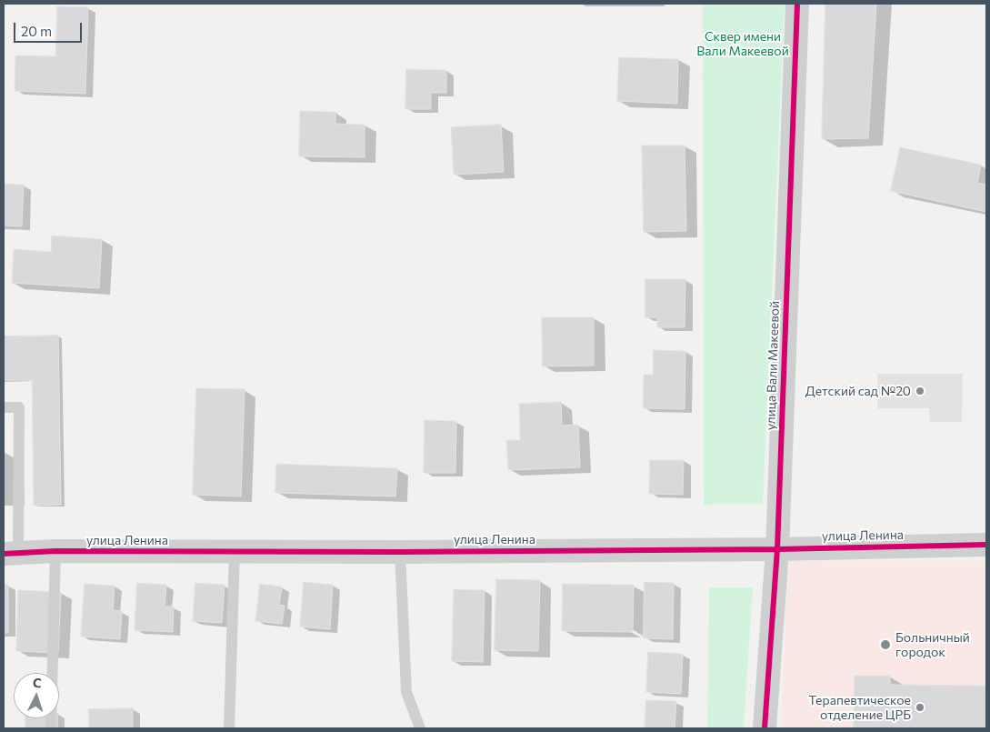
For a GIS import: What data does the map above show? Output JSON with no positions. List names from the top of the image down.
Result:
{
  "streets": {
    "street": ["улица Вали Макеевой", "улица Ленина"]
  },
  "crossings": [
    ["улица Вали Макеевой", "улица Ленина"]
  ],
  "parks": ["Сквер имени Вали Макеевой"],
  "places": ["Детский сад №20", "Больничный городок", "Терапевтическое отделение ЦРБ"],
  "scale_bar": "20 m",
  "north": "top"
}
